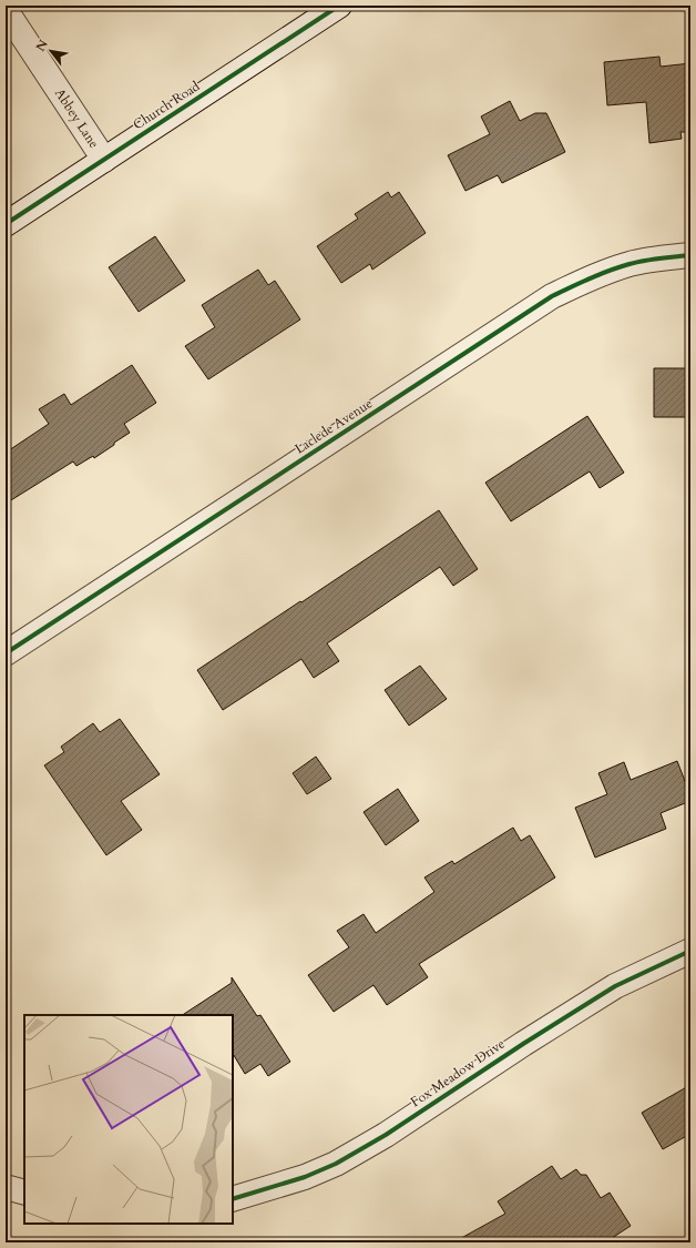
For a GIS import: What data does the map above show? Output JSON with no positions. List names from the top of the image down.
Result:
{
  "streets": {
    "street": [
      "Church Road",
      "Abbey Lane",
      "Laclede Avenue",
      "Fox Meadow Drive"
    ]
  },
  "crossings": [
    ["Church Road", "Abbey Lane"]
  ],
  "north": "top left"
}
